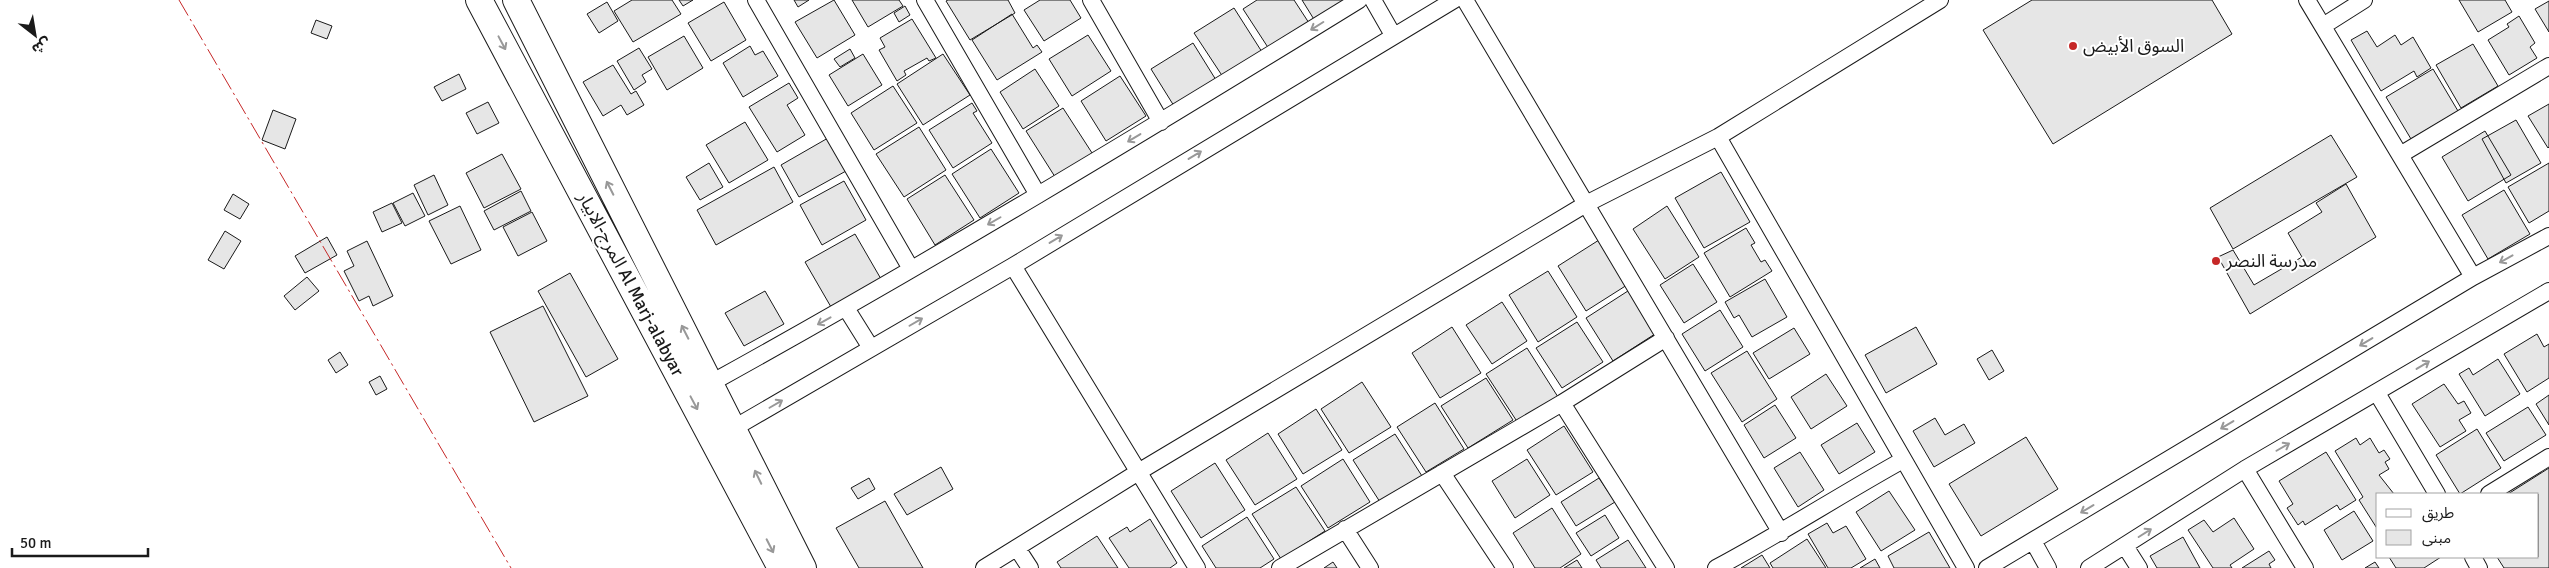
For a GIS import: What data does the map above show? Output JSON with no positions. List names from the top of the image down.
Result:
{
  "streets": {
    "main road": ["المرج-الابيار Al Marj-alabyar"]
  },
  "places": ["السوق الأبيض", "مدرسة النصر"],
  "legend": ["طريق", "مبنى"],
  "scale_bar": "50 m",
  "north": "bottom right"
}
